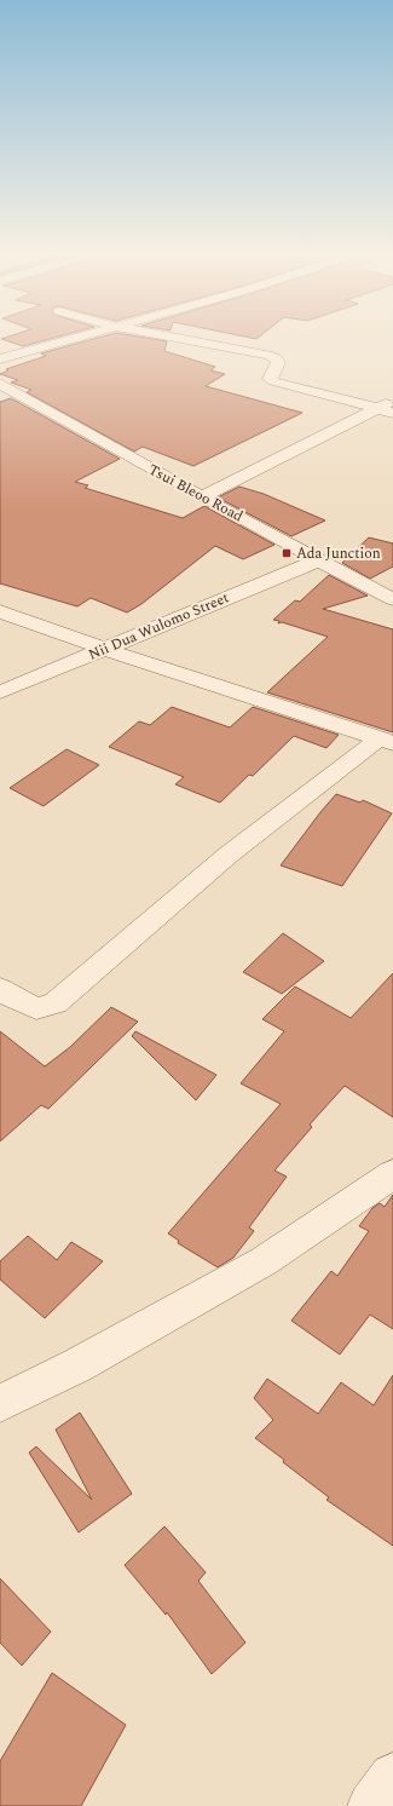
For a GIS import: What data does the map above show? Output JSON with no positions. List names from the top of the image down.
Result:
{
  "streets": {
    "street": ["Tsui Bleoo Road", "Nii Dua Wulomo Street"]
  },
  "crossings": [
    ["Tsui Bleoo Road", "Nii Dua Wulomo Street"]
  ],
  "places": {
    "transit": ["Ada Junction"]
  }
}
